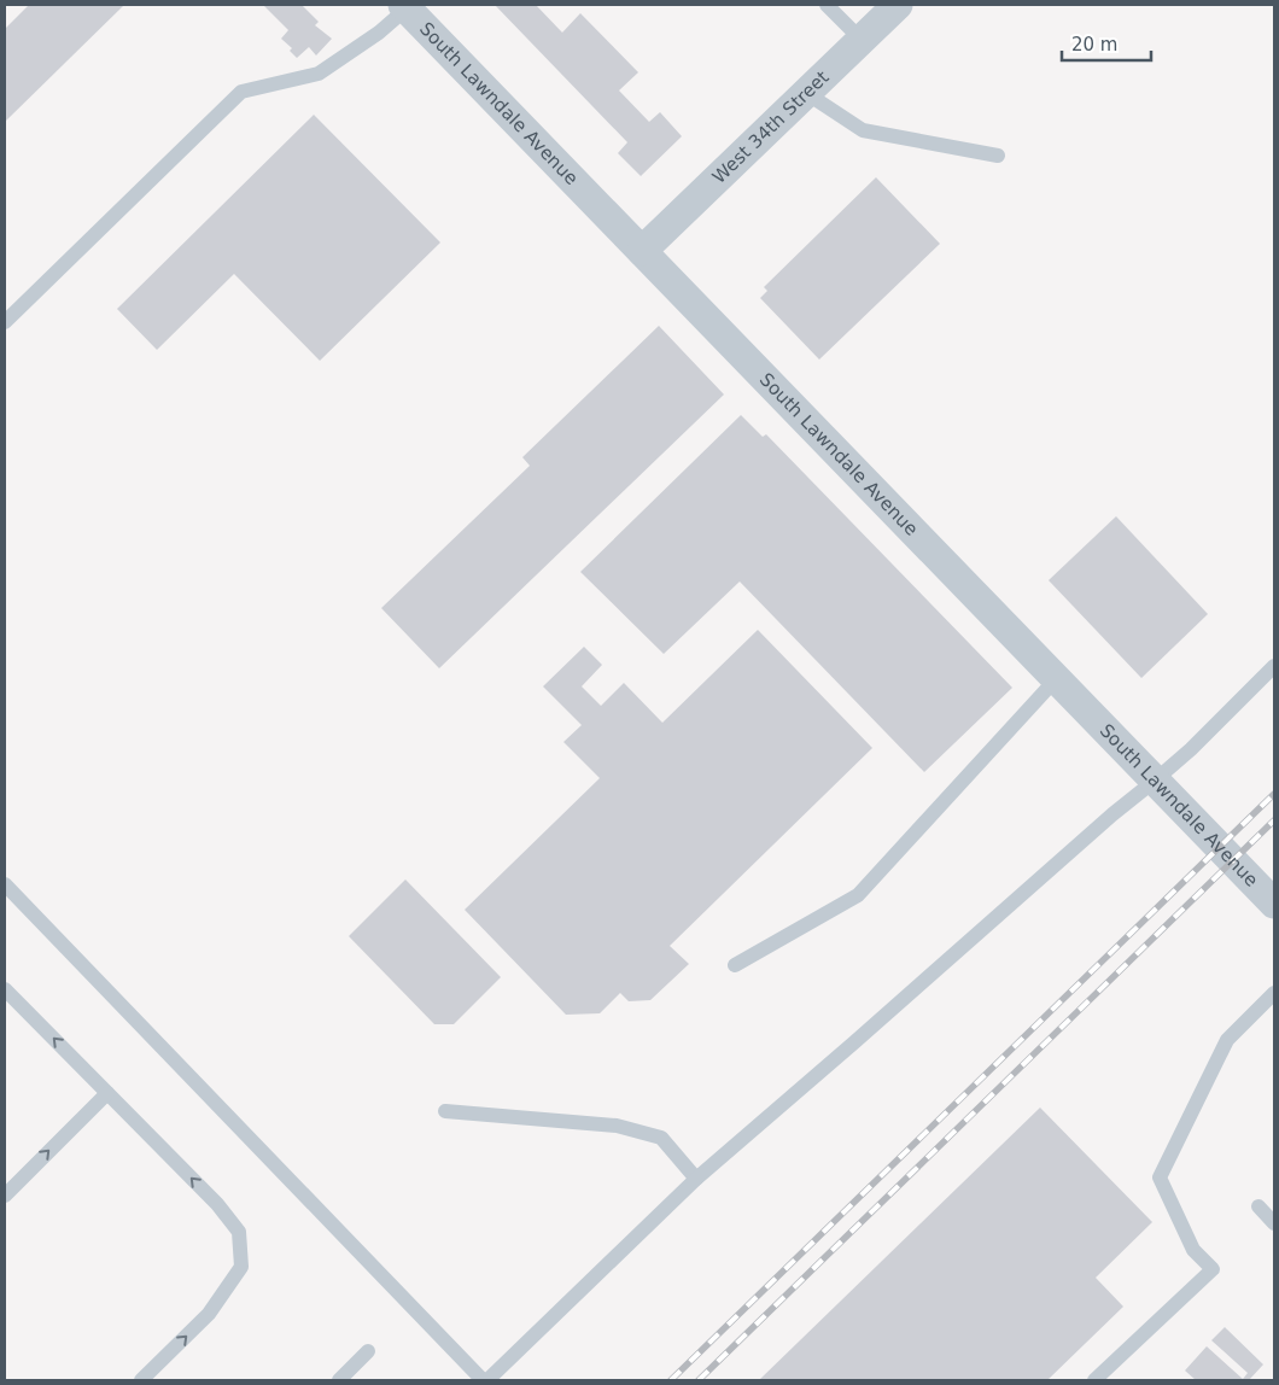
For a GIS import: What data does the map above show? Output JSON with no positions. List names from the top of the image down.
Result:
{
  "streets": {
    "street": ["South Lawndale Avenue", "West 34th Street"]
  },
  "crossings": [
    ["South Lawndale Avenue", "West 34th Street"]
  ],
  "scale_bar": "20 m"
}
